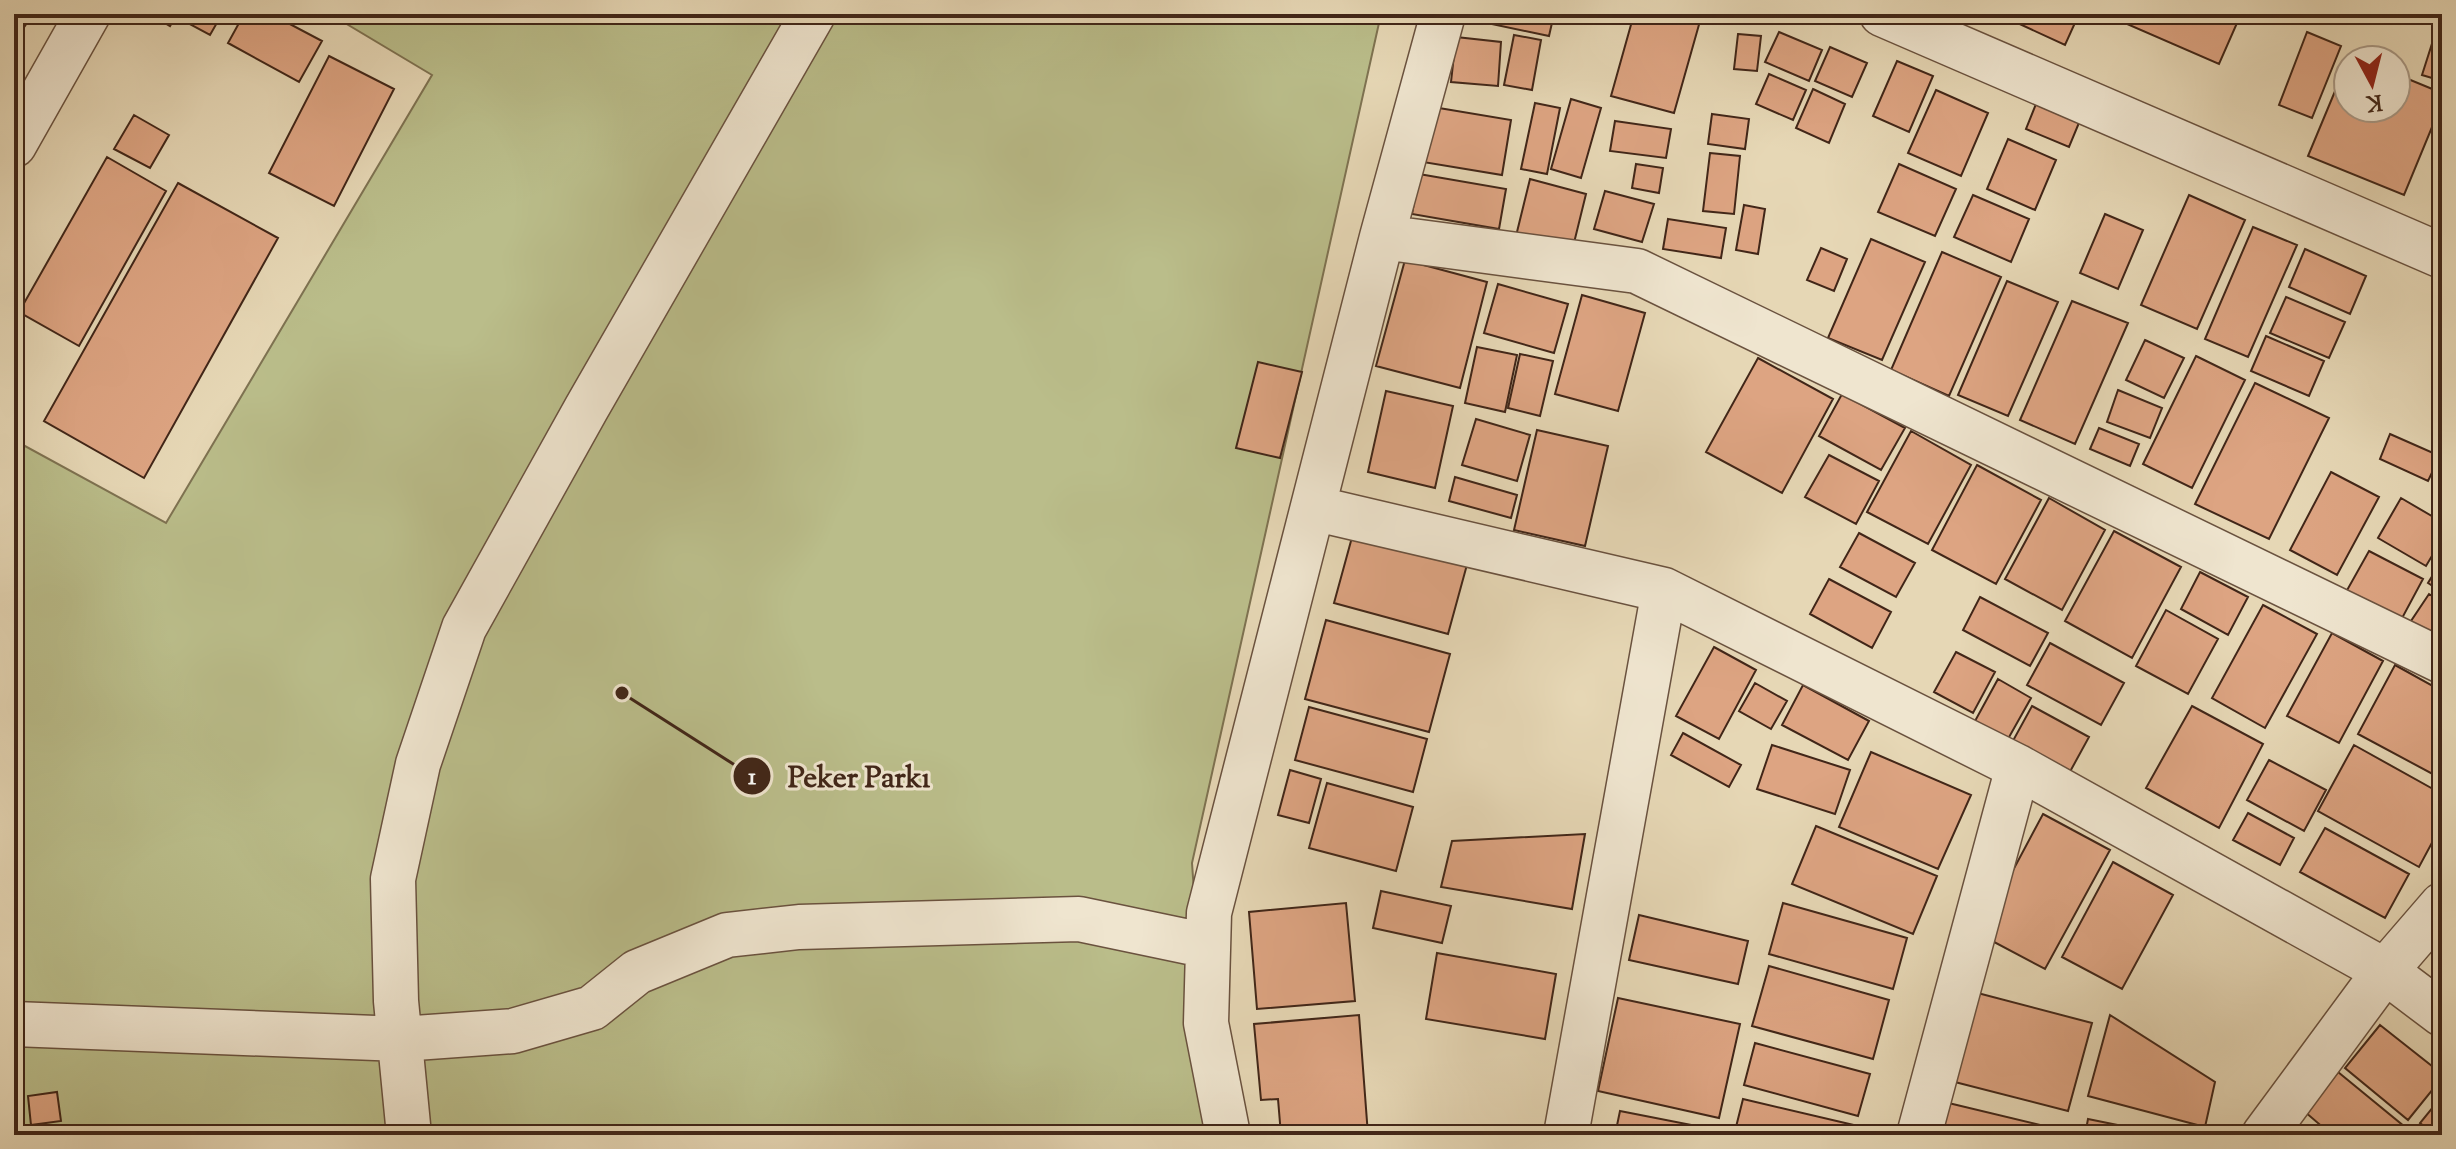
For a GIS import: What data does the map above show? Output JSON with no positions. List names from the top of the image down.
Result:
{
  "places": ["Peker Parkı"],
  "north": "bottom"
}
